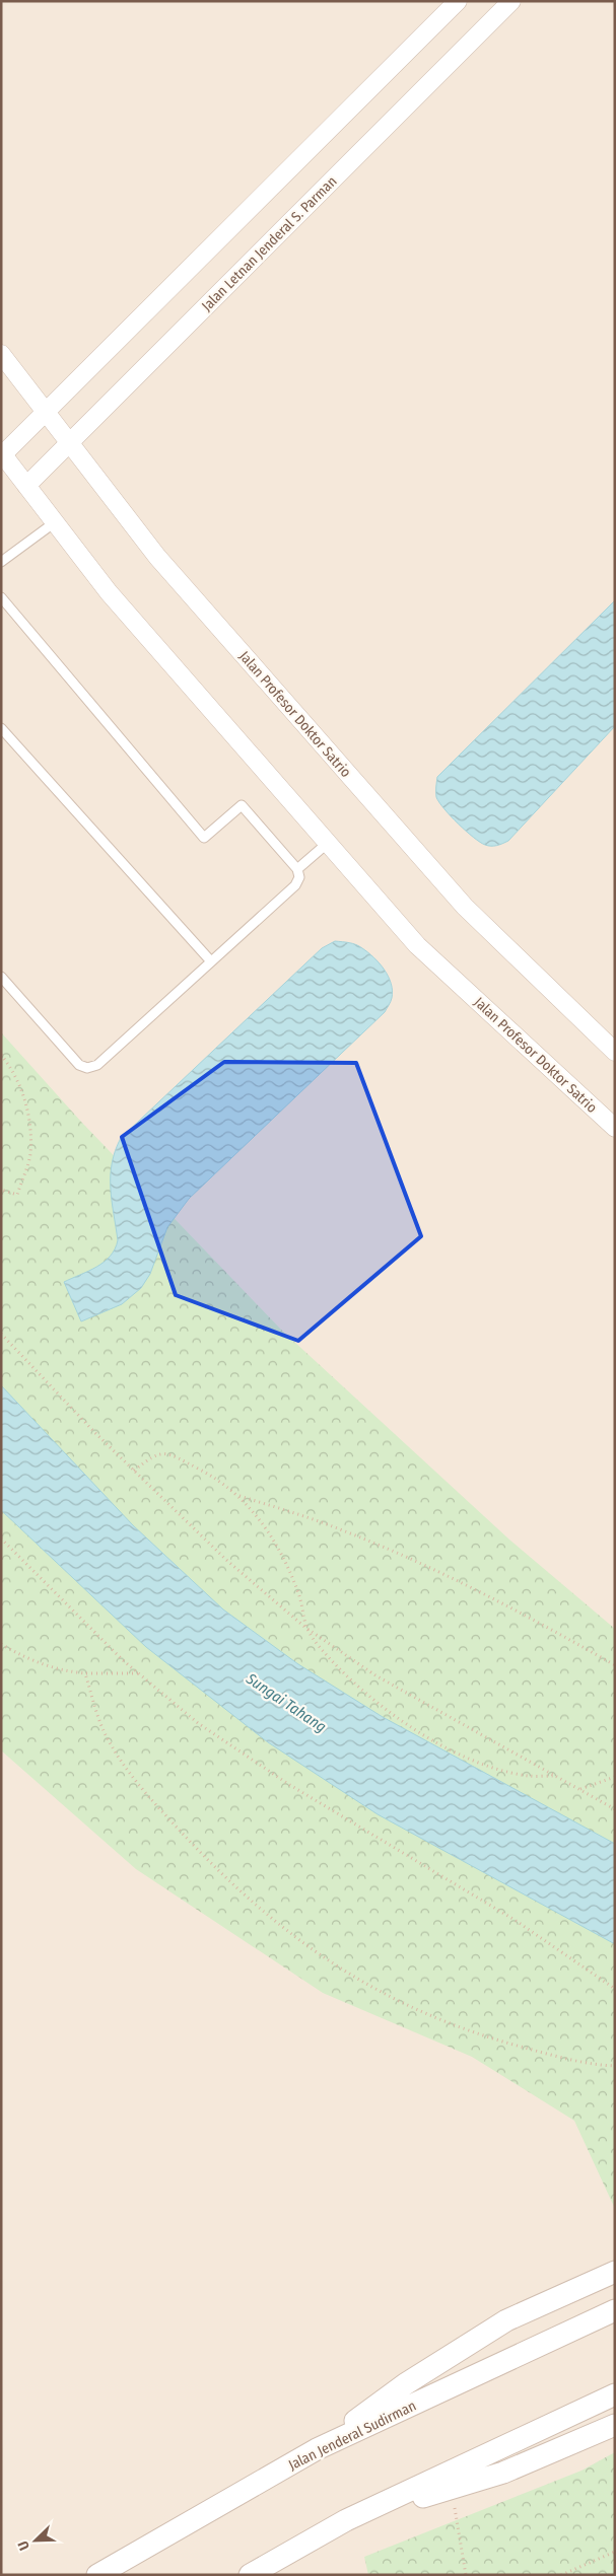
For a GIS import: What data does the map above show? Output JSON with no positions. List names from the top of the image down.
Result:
{
  "streets": {
    "street": ["Jalan Letnan Jenderal S. Parman", "Jalan Profesor Doktor Satrio", "Jalan Jenderal Sudirman"]
  },
  "crossings": [
    ["Jalan Letnan Jenderal S. Parman", "Jalan Profesor Doktor Satrio"]
  ],
  "water": ["Sungai Tahang"],
  "north": "bottom left"
}
